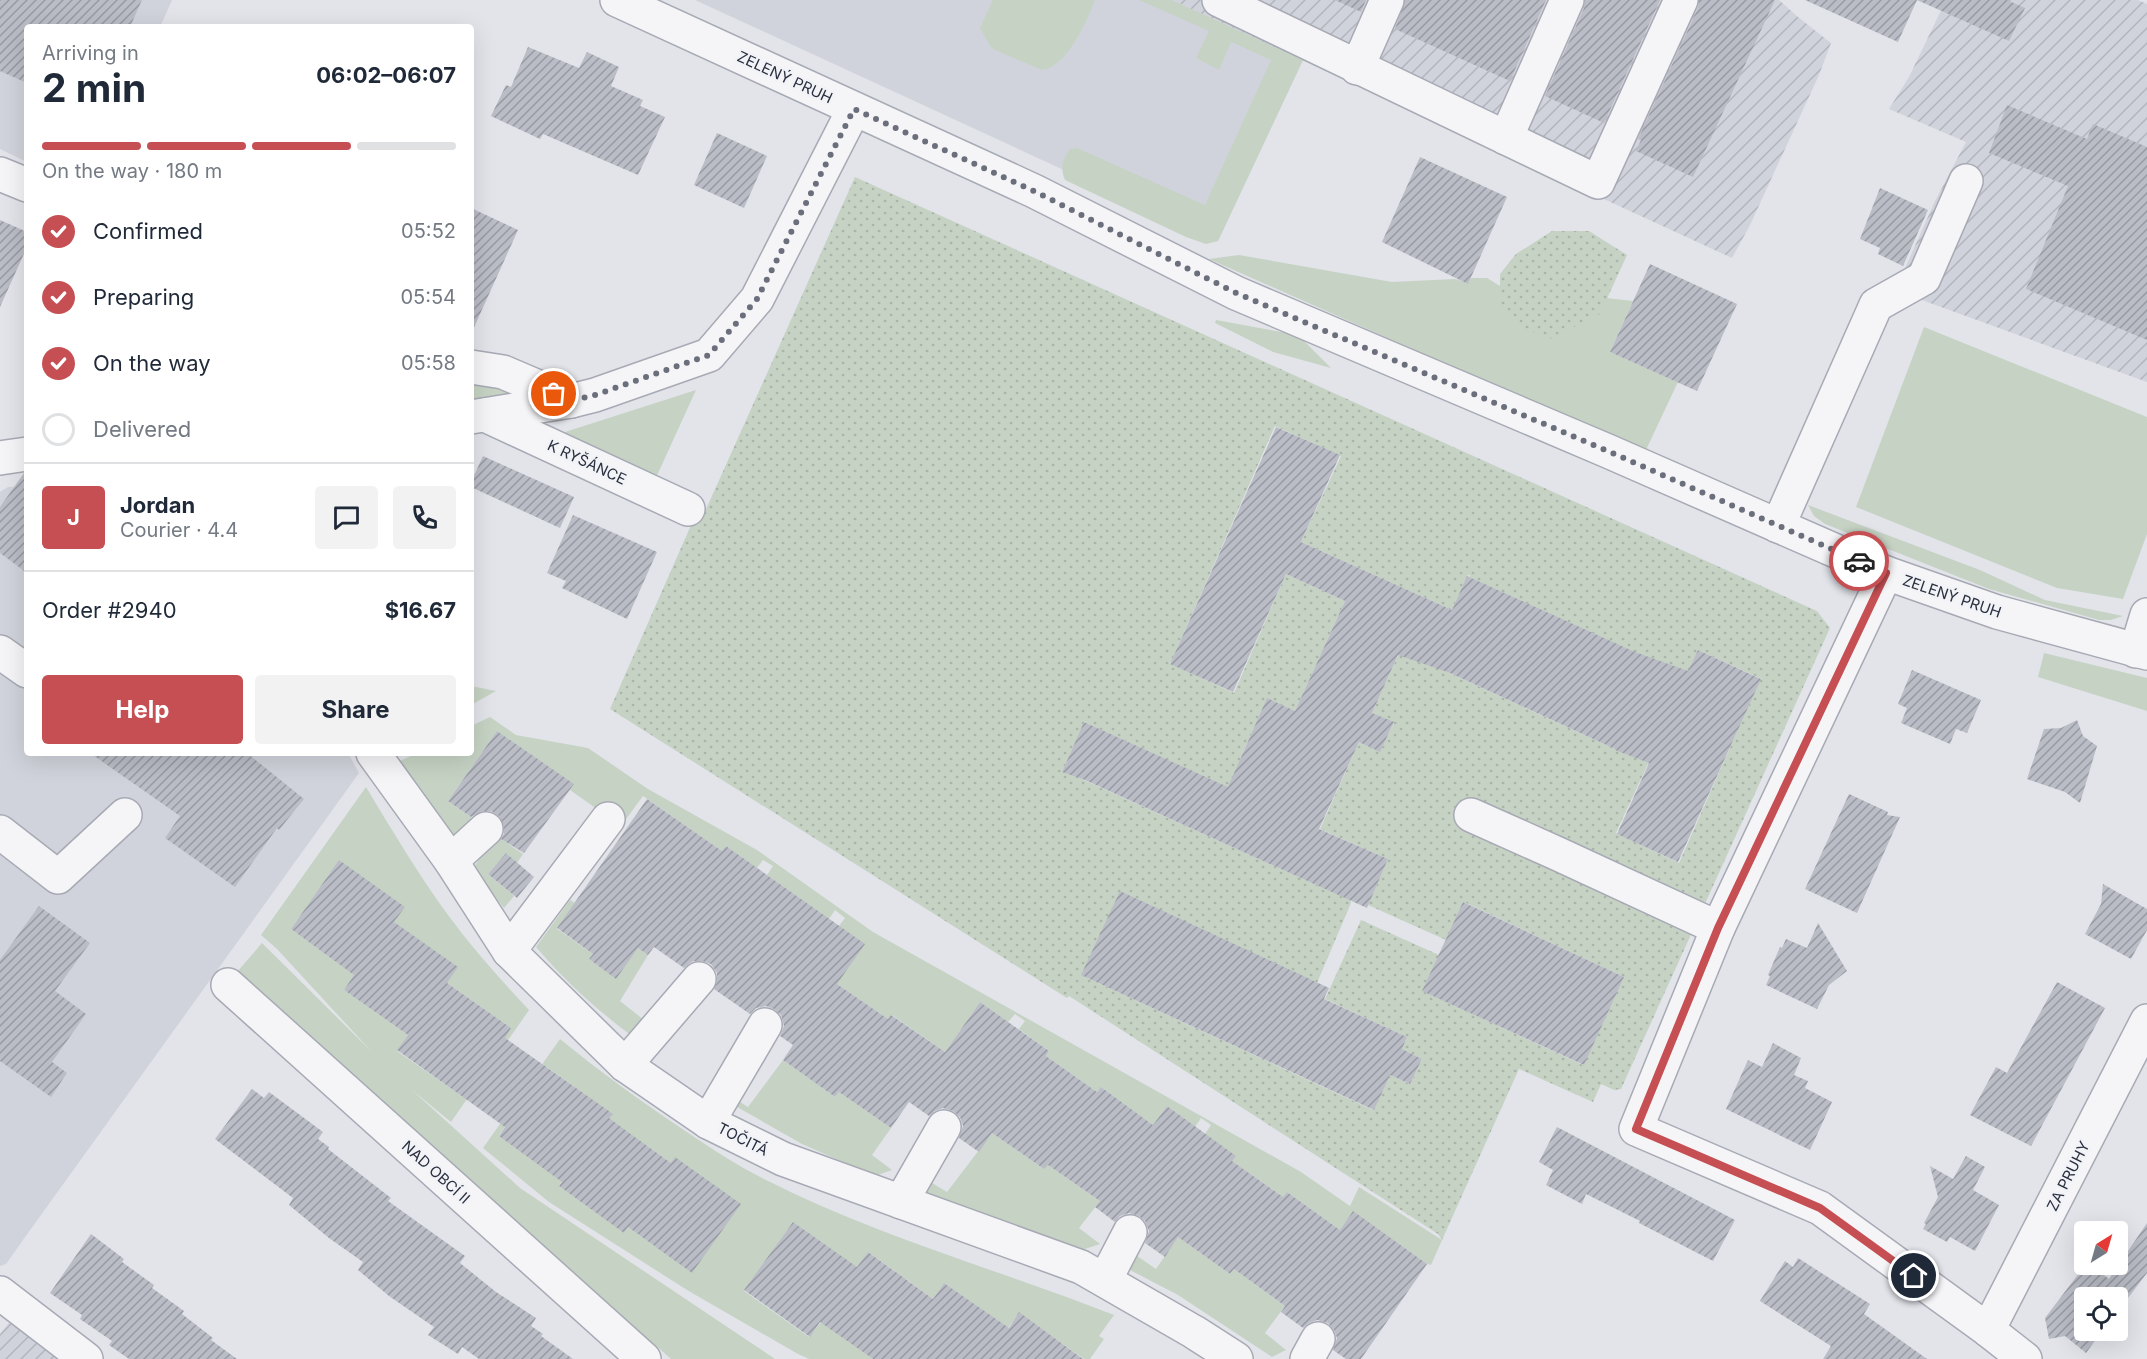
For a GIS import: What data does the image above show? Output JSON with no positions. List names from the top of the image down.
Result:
{
  "streets": {
    "street": [
      "ZELENÝ PRUH",
      "K RYŠÁNCE",
      "TOČITÁ",
      "NAD OBCÍ II",
      "ZA PRUHY"
    ]
  },
  "crossings": [
    ["ZELENÝ PRUH", "K RYŠÁNCE"]
  ],
  "north": "top right",
  "page": {
    "heading": ["2 min", "Arriving in", "06:02–06:07"],
    "panel": [
      "Jordan",
      "Courier · 4.4",
      "Order #2940",
      "$16.67"
    ],
    "bar": "On the way · 180 m",
    "list": [
      ["Confirmed", "05:52"],
      ["Preparing", "05:54"],
      ["On the way", "05:58"],
      "Delivered"
    ],
    "round": "J",
    "buttons": ["Help", "Share"]
  }
}
